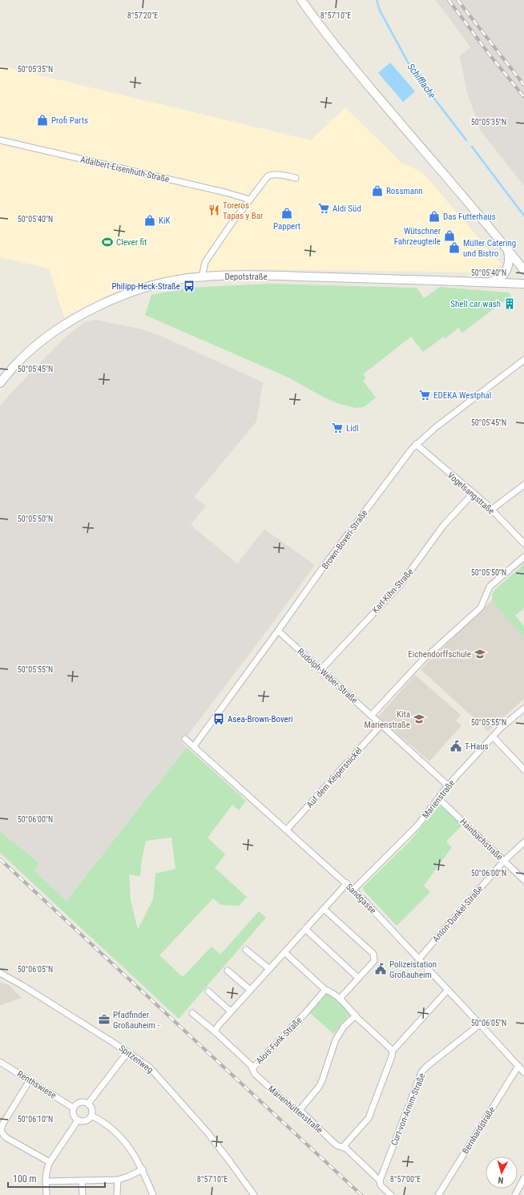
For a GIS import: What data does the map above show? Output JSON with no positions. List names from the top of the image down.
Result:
{
  "streets": {
    "main road": ["Depotstraße"],
    "street": [
      "Adalbert-Eisenhuth-Straße",
      "Vogelsangstraße",
      "Brown-Boveri-Straße",
      "Karl-Kihn-Straße",
      "Rudolph-Weber-Straße",
      "Auf dem Keipersnickel",
      "Marienstraße",
      "Hainbachstraße",
      "Sandgasse",
      "Anton-Dunkel-Straße",
      "Alois-Funk-Straße",
      "Spitzenweg",
      "Renthswiese",
      "Marienhüttenstraße",
      "Curt-von-Arnim-Straße",
      "Bernhardstraße"
    ]
  },
  "crossings": [
    ["Vogelsangstraße", "Brown-Boveri-Straße"],
    ["Vogelsangstraße", "Karl-Kihn-Straße"],
    ["Brown-Boveri-Straße", "Rudolph-Weber-Straße"],
    ["Brown-Boveri-Straße", "Sandgasse"],
    ["Karl-Kihn-Straße", "Rudolph-Weber-Straße"],
    ["Rudolph-Weber-Straße", "Auf dem Keipersnickel"],
    ["Rudolph-Weber-Straße", "Marienstraße"],
    ["Auf dem Keipersnickel", "Sandgasse"],
    ["Marienstraße", "Hainbachstraße"],
    ["Marienstraße", "Sandgasse"],
    ["Hainbachstraße", "Anton-Dunkel-Straße"],
    ["Sandgasse", "Anton-Dunkel-Straße"],
    ["Sandgasse", "Curt-von-Arnim-Straße"],
    ["Sandgasse", "Bernhardstraße"],
    ["Alois-Funk-Straße", "Marienhüttenstraße"],
    ["Marienhüttenstraße", "Curt-von-Arnim-Straße"]
  ],
  "water": ["Schifflache"],
  "places": {
    "shop": [
      "Profi Parts",
      "Rossmann",
      "Pappert",
      "Das Futterhaus",
      "KiK",
      "Wütschner Fahrzeugteile",
      "Müller Catering und Bistro"
    ],
    "supermarket": ["Aldi Süd", "EDEKA Westphal", "Lidl"],
    "restaurant": ["Toreros Tapas y Bar"],
    "sports": ["Clever fit"],
    "bus stop": ["Philipp-Heck-Straße", "Asea-Brown-Boveri"],
    "building": ["Shell car wash"],
    "school or university": ["Eichendorffschule", "Kita Marienstraße"],
    "public building": ["T-Haus", "Polizeistation Großauheim"],
    "office": ["Pfadfinder Großauheim -"]
  },
  "scale_bar": "100 m",
  "north": "bottom",
  "coordinates": [
    "8°57'20\"E",
    "8°57'10\"E",
    "50°05'35\"N",
    "50°05'40\"N",
    "50°05'45\"N",
    "50°05'50\"N",
    "50°05'55\"N",
    "50°06'00\"N",
    "50°06'05\"N",
    "50°06'10\"N",
    "8°57'00\"E"
  ]
}
